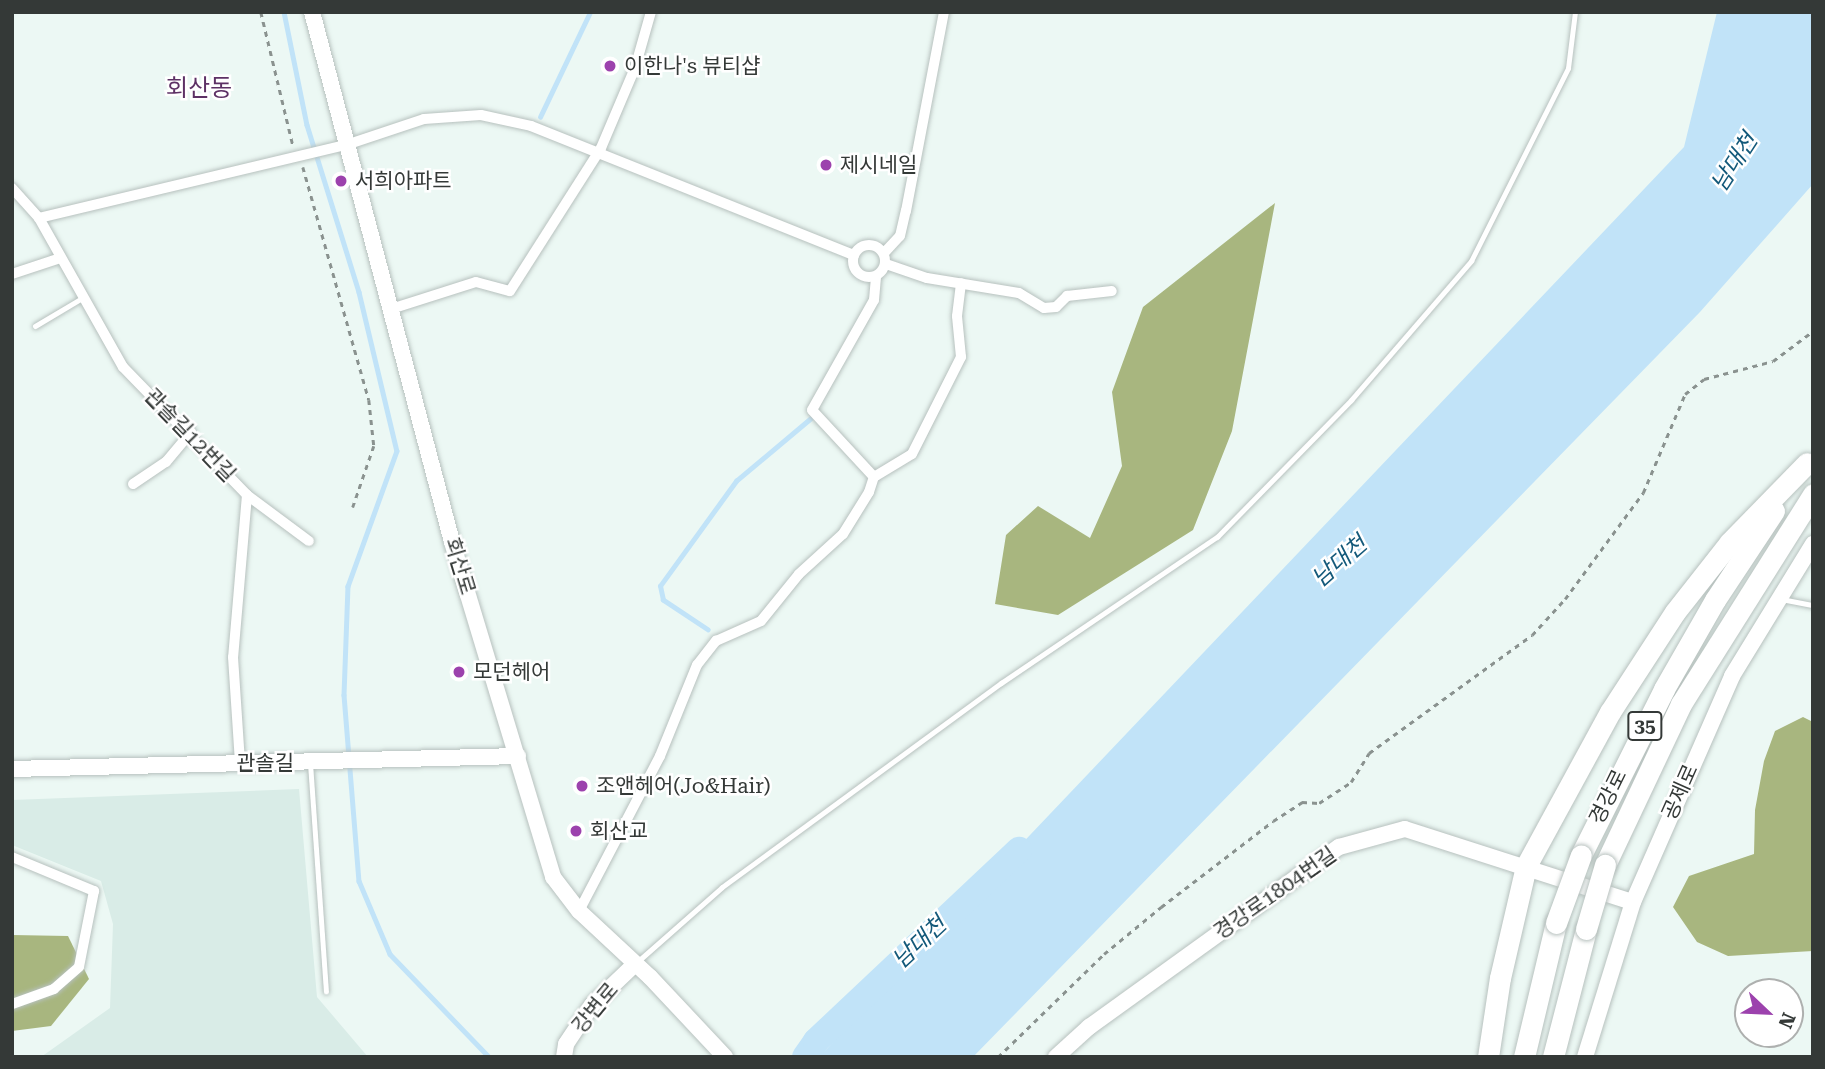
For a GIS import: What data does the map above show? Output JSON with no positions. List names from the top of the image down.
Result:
{
  "streets": {
    "highway": ["35", "경강로"],
    "street": [
      "관솔길12번길",
      "회산로",
      "관솔길",
      "공제로",
      "경강로1804번길",
      "강변로"
    ]
  },
  "crossings": [
    ["관솔길12번길", "관솔길"],
    ["회산로", "관솔길"],
    ["회산로", "강변로"],
    ["공제로", "경강로1804번길"]
  ],
  "districts": ["회산동"],
  "water": ["남대천"],
  "places": [
    "이한나's 뷰티샵",
    "제시네일",
    "서희아파트",
    "모던헤어",
    "조앤헤어(Jo&Hair)",
    "회산교"
  ],
  "north": "bottom right"
}
